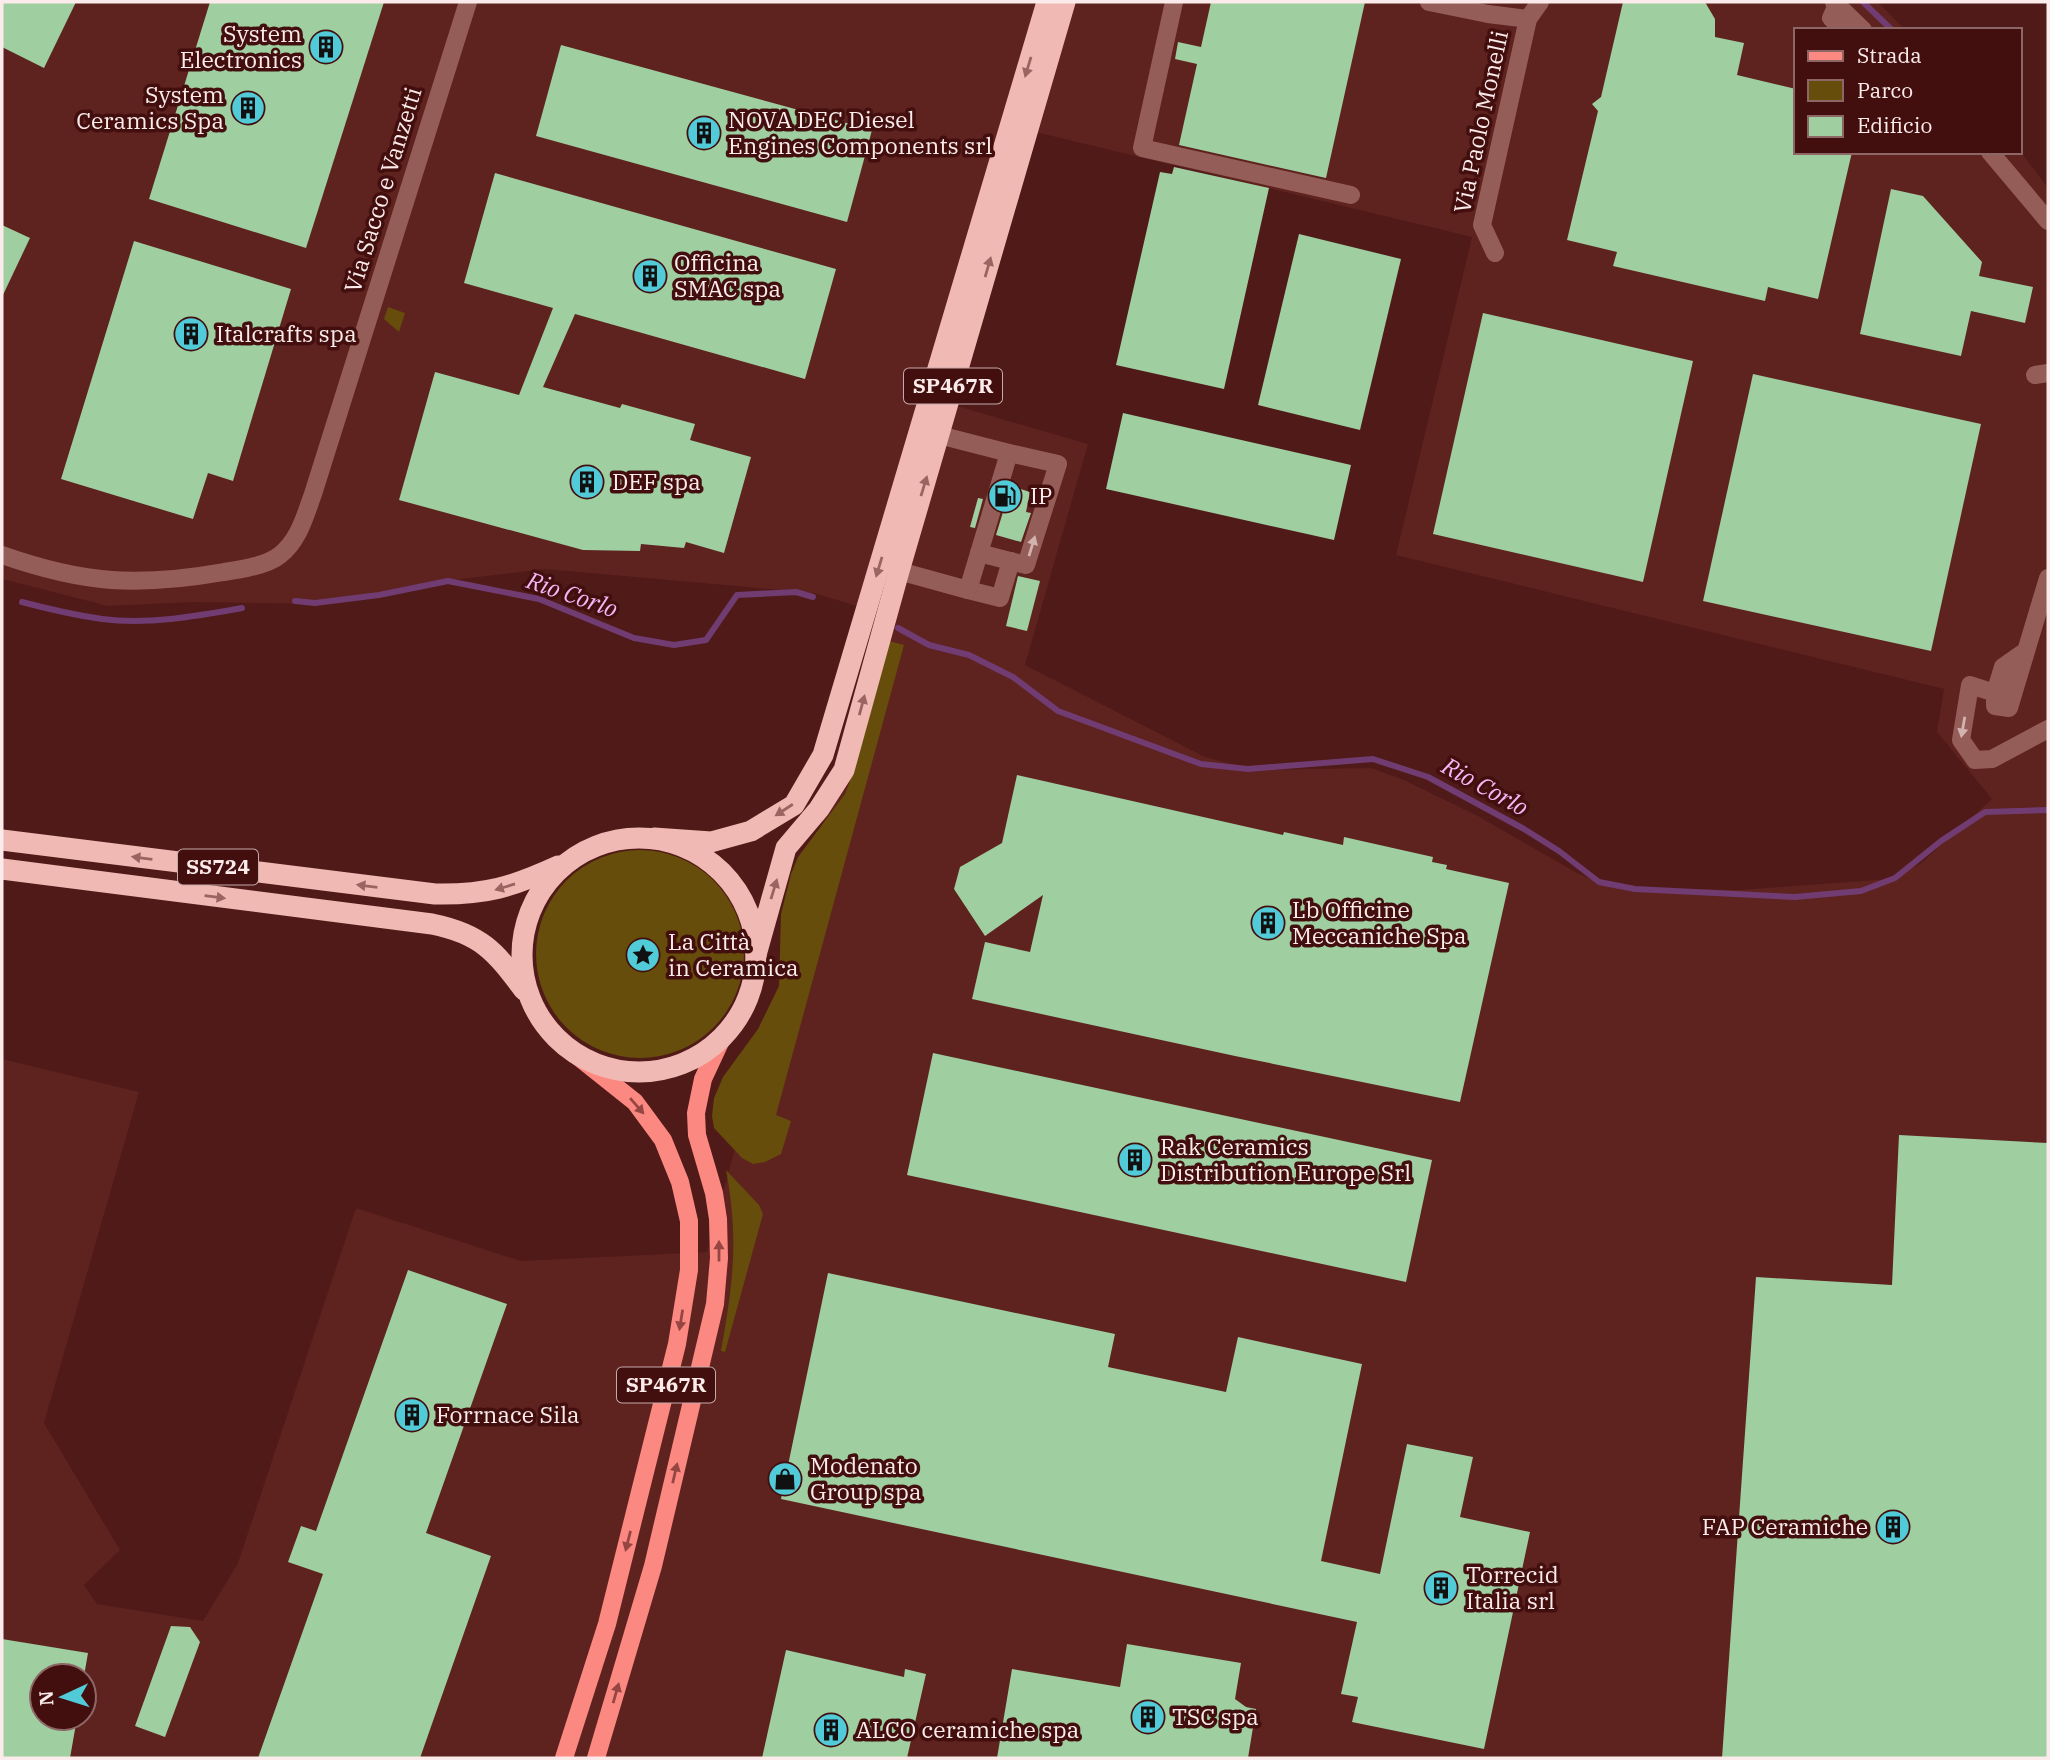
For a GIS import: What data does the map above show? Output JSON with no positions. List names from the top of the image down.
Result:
{
  "streets": {
    "highway": ["SP467R", "SS724"],
    "street": ["Via Paolo Monelli", "Via Sacco e Vanzetti"]
  },
  "crossings": [
    ["SP467R", "SS724"]
  ],
  "water": ["Rio Corlo"],
  "places": {
    "building": [
      "System Electronics",
      "System Ceramics Spa",
      "NOVA DEC Diesel Engines Components srl",
      "Officina SMAC spa",
      "Italcrafts spa",
      "DEF spa",
      "Lb Officine Meccaniche Spa",
      "Rak Ceramics Distribution Europe Srl",
      "Forrnace Sila",
      "FAP Ceramiche",
      "Torrecid Italia srl",
      "TSC spa",
      "ALCO ceramiche spa"
    ],
    "fuel station": ["IP"],
    "place": ["La Città in Ceramica"],
    "shop": ["Modenato Group spa"]
  },
  "legend": ["Strada", "Parco", "Edificio"],
  "north": "left"
}
